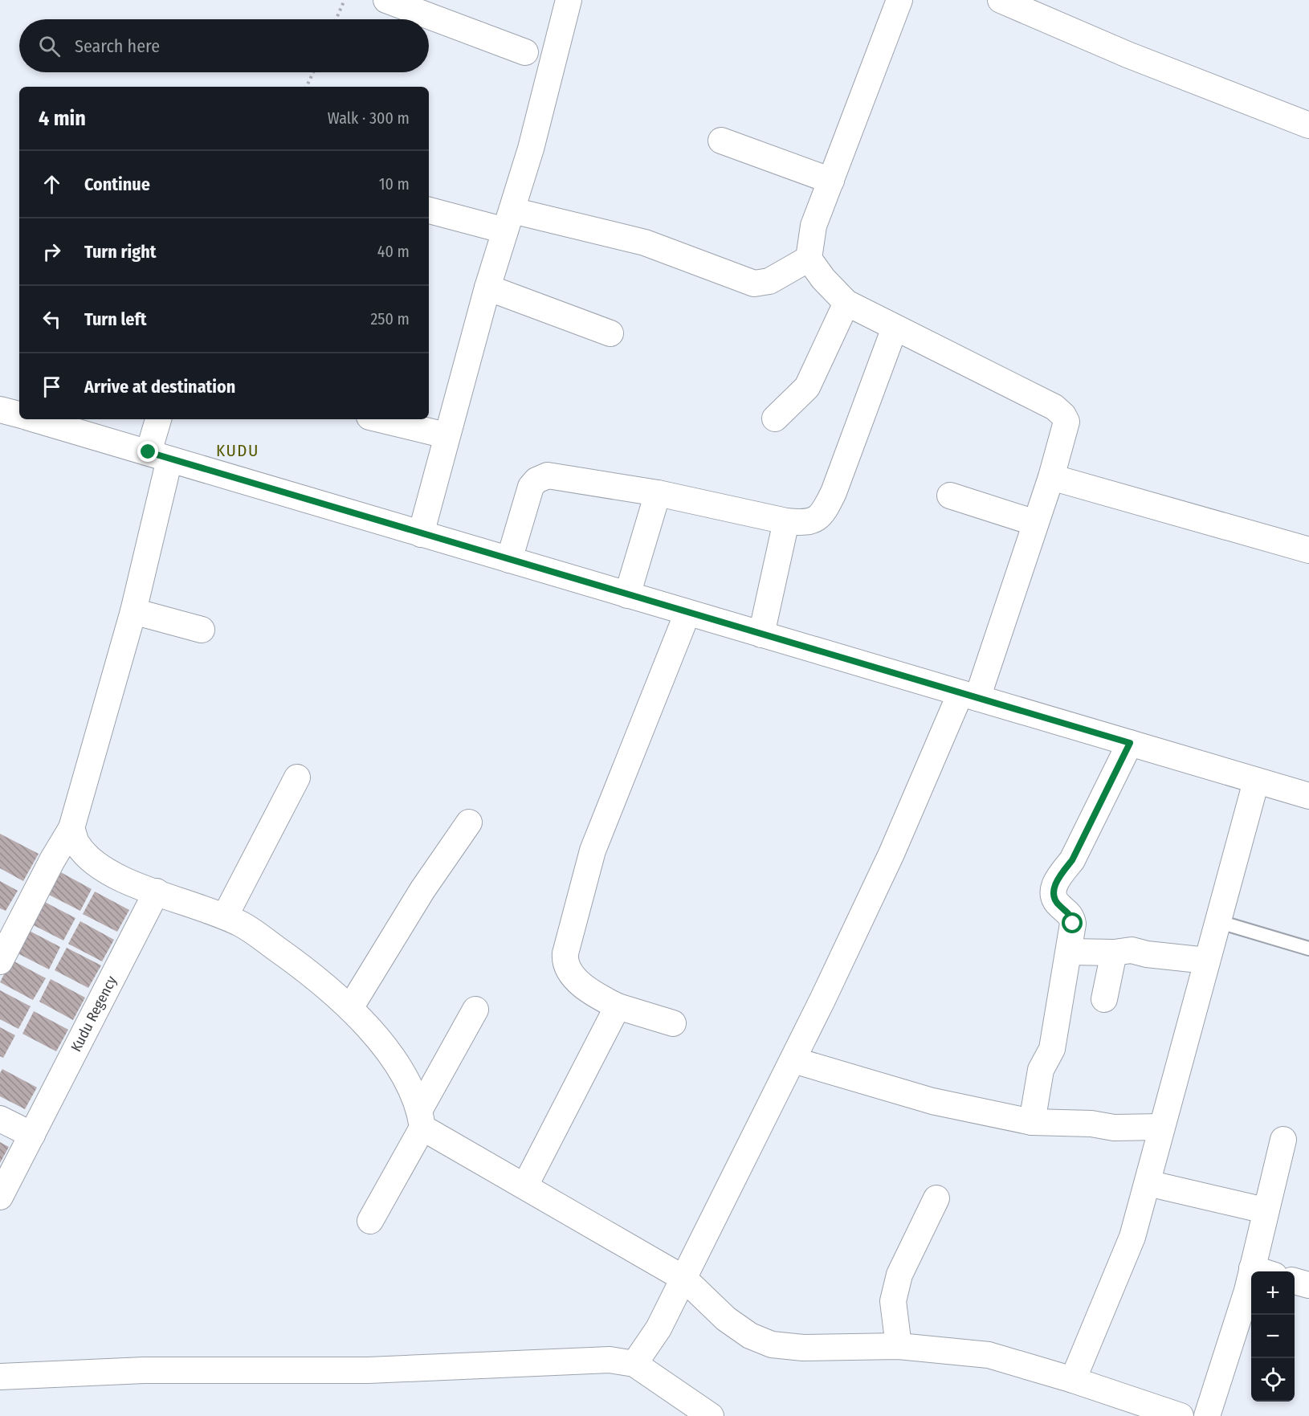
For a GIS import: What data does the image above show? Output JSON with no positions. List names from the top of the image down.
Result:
{
  "streets": {
    "street": ["Kudu Regency"]
  },
  "districts": ["KUDU"],
  "page": {
    "search": "Search here",
    "heading": ["4 min", "Walk · 300 m"],
    "list": [
      ["Continue", "10 m"],
      ["Turn right", "40 m"],
      ["Turn left", "250 m"],
      "Arrive at destination"
    ],
    "map_buttons": ["+", "−"]
  }
}
